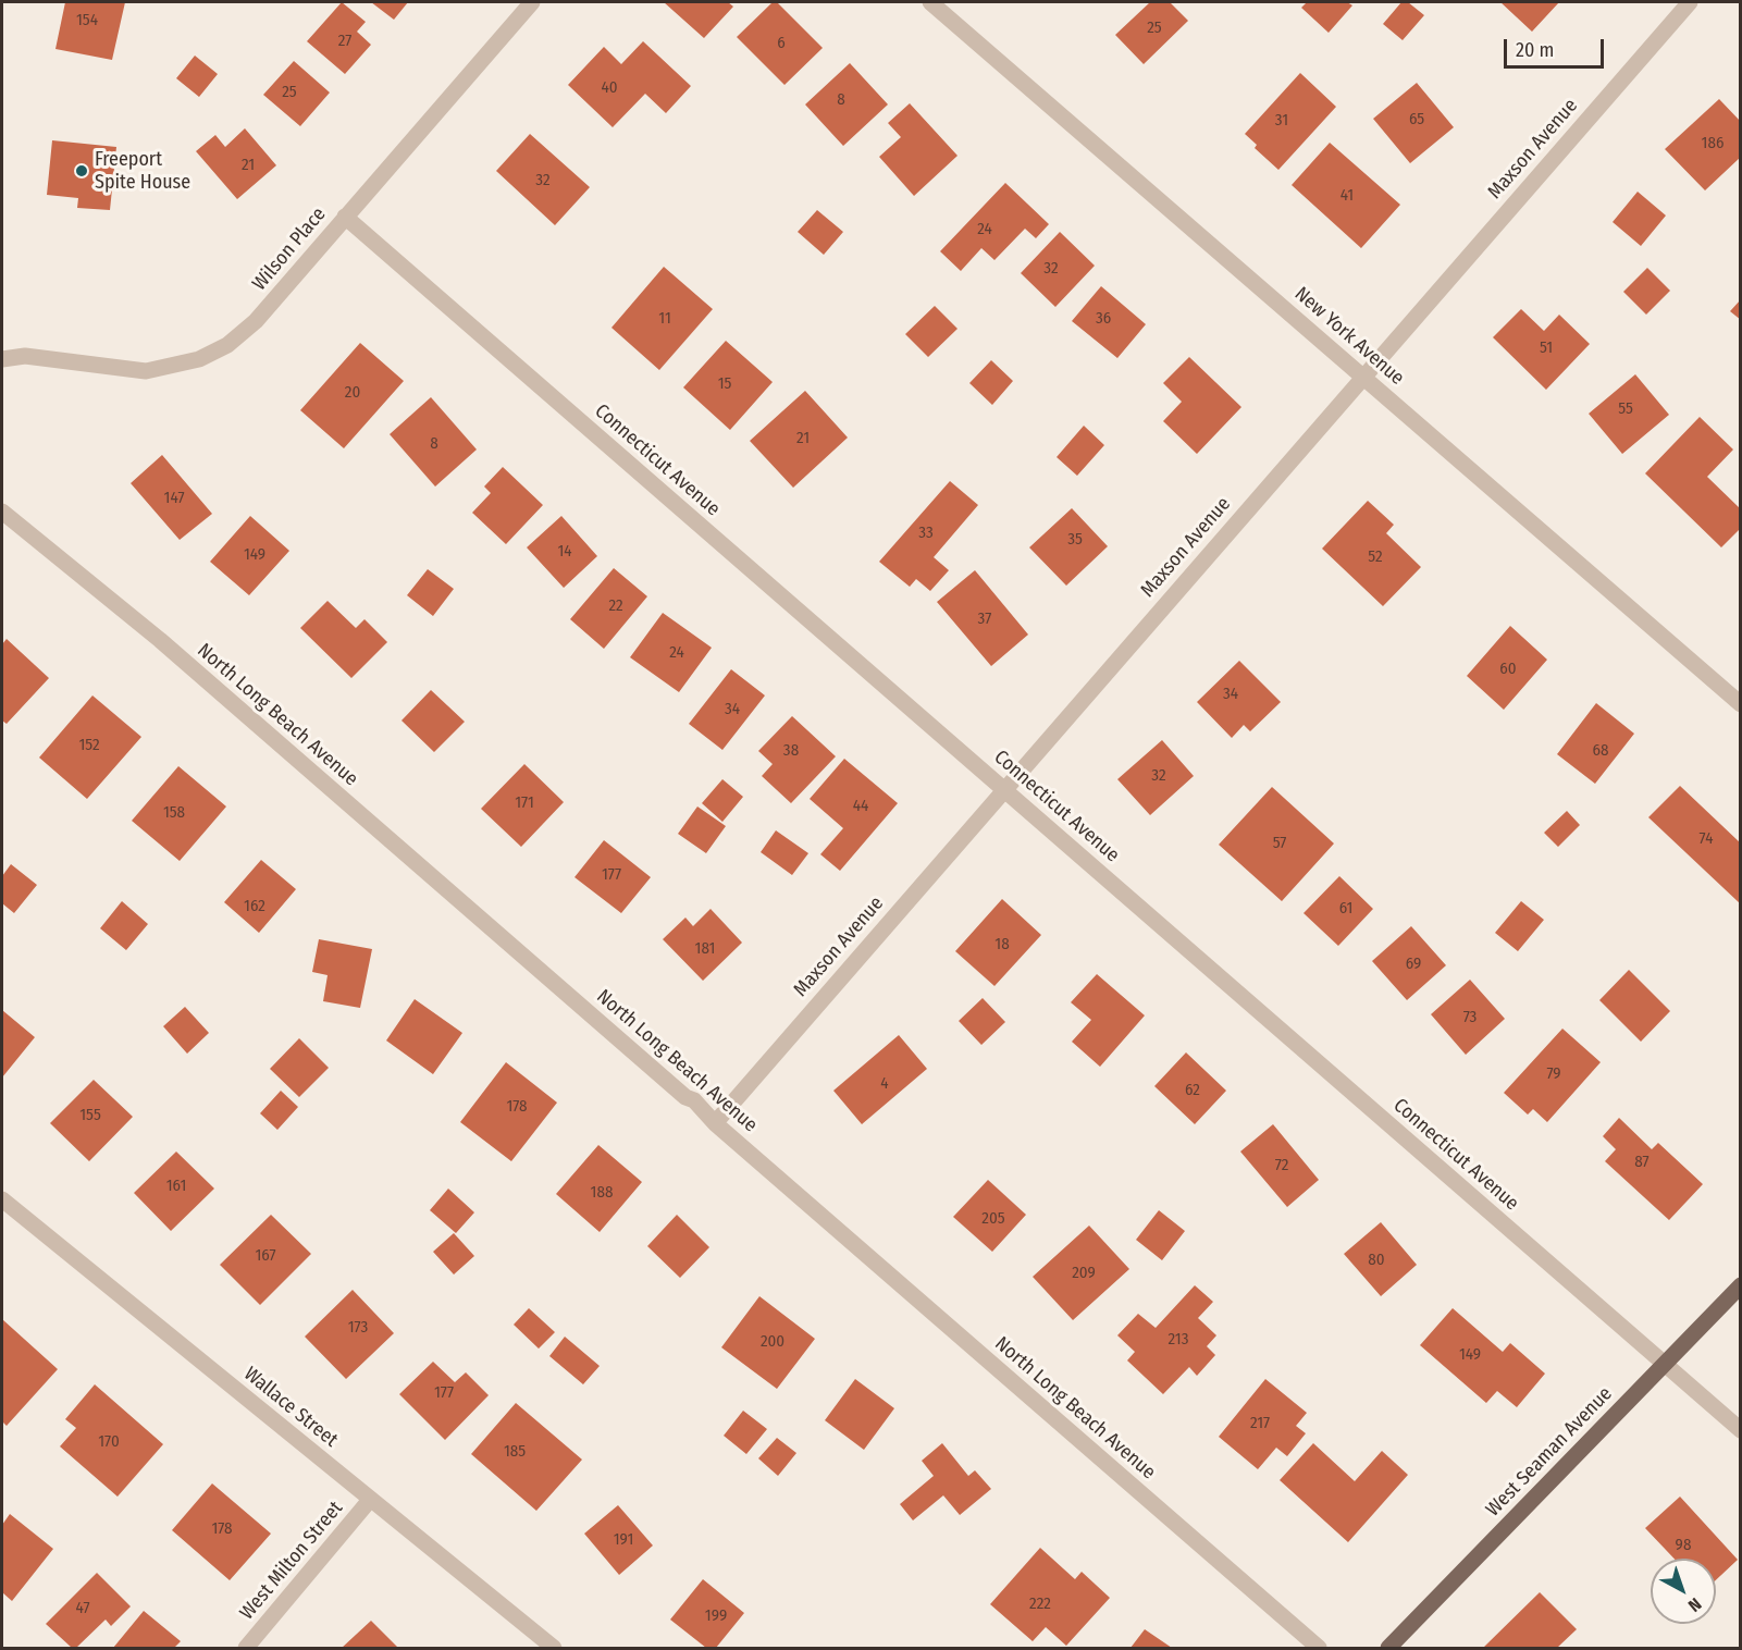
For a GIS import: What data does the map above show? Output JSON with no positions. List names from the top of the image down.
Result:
{
  "streets": {
    "main road": ["West Seaman Avenue"],
    "street": [
      "Maxson Avenue",
      "Wilson Place",
      "New York Avenue",
      "Connecticut Avenue",
      "North Long Beach Avenue",
      "Wallace Street",
      "West Milton Street"
    ]
  },
  "crossings": [
    ["Maxson Avenue", "New York Avenue"],
    ["Maxson Avenue", "Connecticut Avenue"],
    ["Maxson Avenue", "North Long Beach Avenue"],
    ["Wilson Place", "Connecticut Avenue"],
    ["Connecticut Avenue", "West Seaman Avenue"],
    ["Wallace Street", "West Milton Street"]
  ],
  "places": ["Freeport Spite House"],
  "house_numbers": [
    "154",
    "25",
    "27",
    "6",
    "40",
    "25",
    "8",
    "65",
    "31",
    "186",
    "21",
    "32",
    "41",
    "24",
    "32",
    "11",
    "36",
    "51",
    "15",
    "20",
    "55",
    "21",
    "8",
    "147",
    "33",
    "35",
    "14",
    "149",
    "52",
    "22",
    "37",
    "24",
    "60",
    "34",
    "34",
    "152",
    "38",
    "68",
    "32",
    "171",
    "44",
    "158",
    "74",
    "57",
    "177",
    "162",
    "61",
    "18",
    "181",
    "69",
    "73",
    "79",
    "4",
    "62",
    "178",
    "155",
    "87",
    "72",
    "161",
    "188",
    "205",
    "167",
    "80",
    "209",
    "173",
    "213",
    "200",
    "149",
    "177",
    "217",
    "170",
    "185",
    "178",
    "191",
    "98",
    "222",
    "47",
    "199"
  ],
  "scale_bar": "20 m",
  "north": "bottom right"
}
